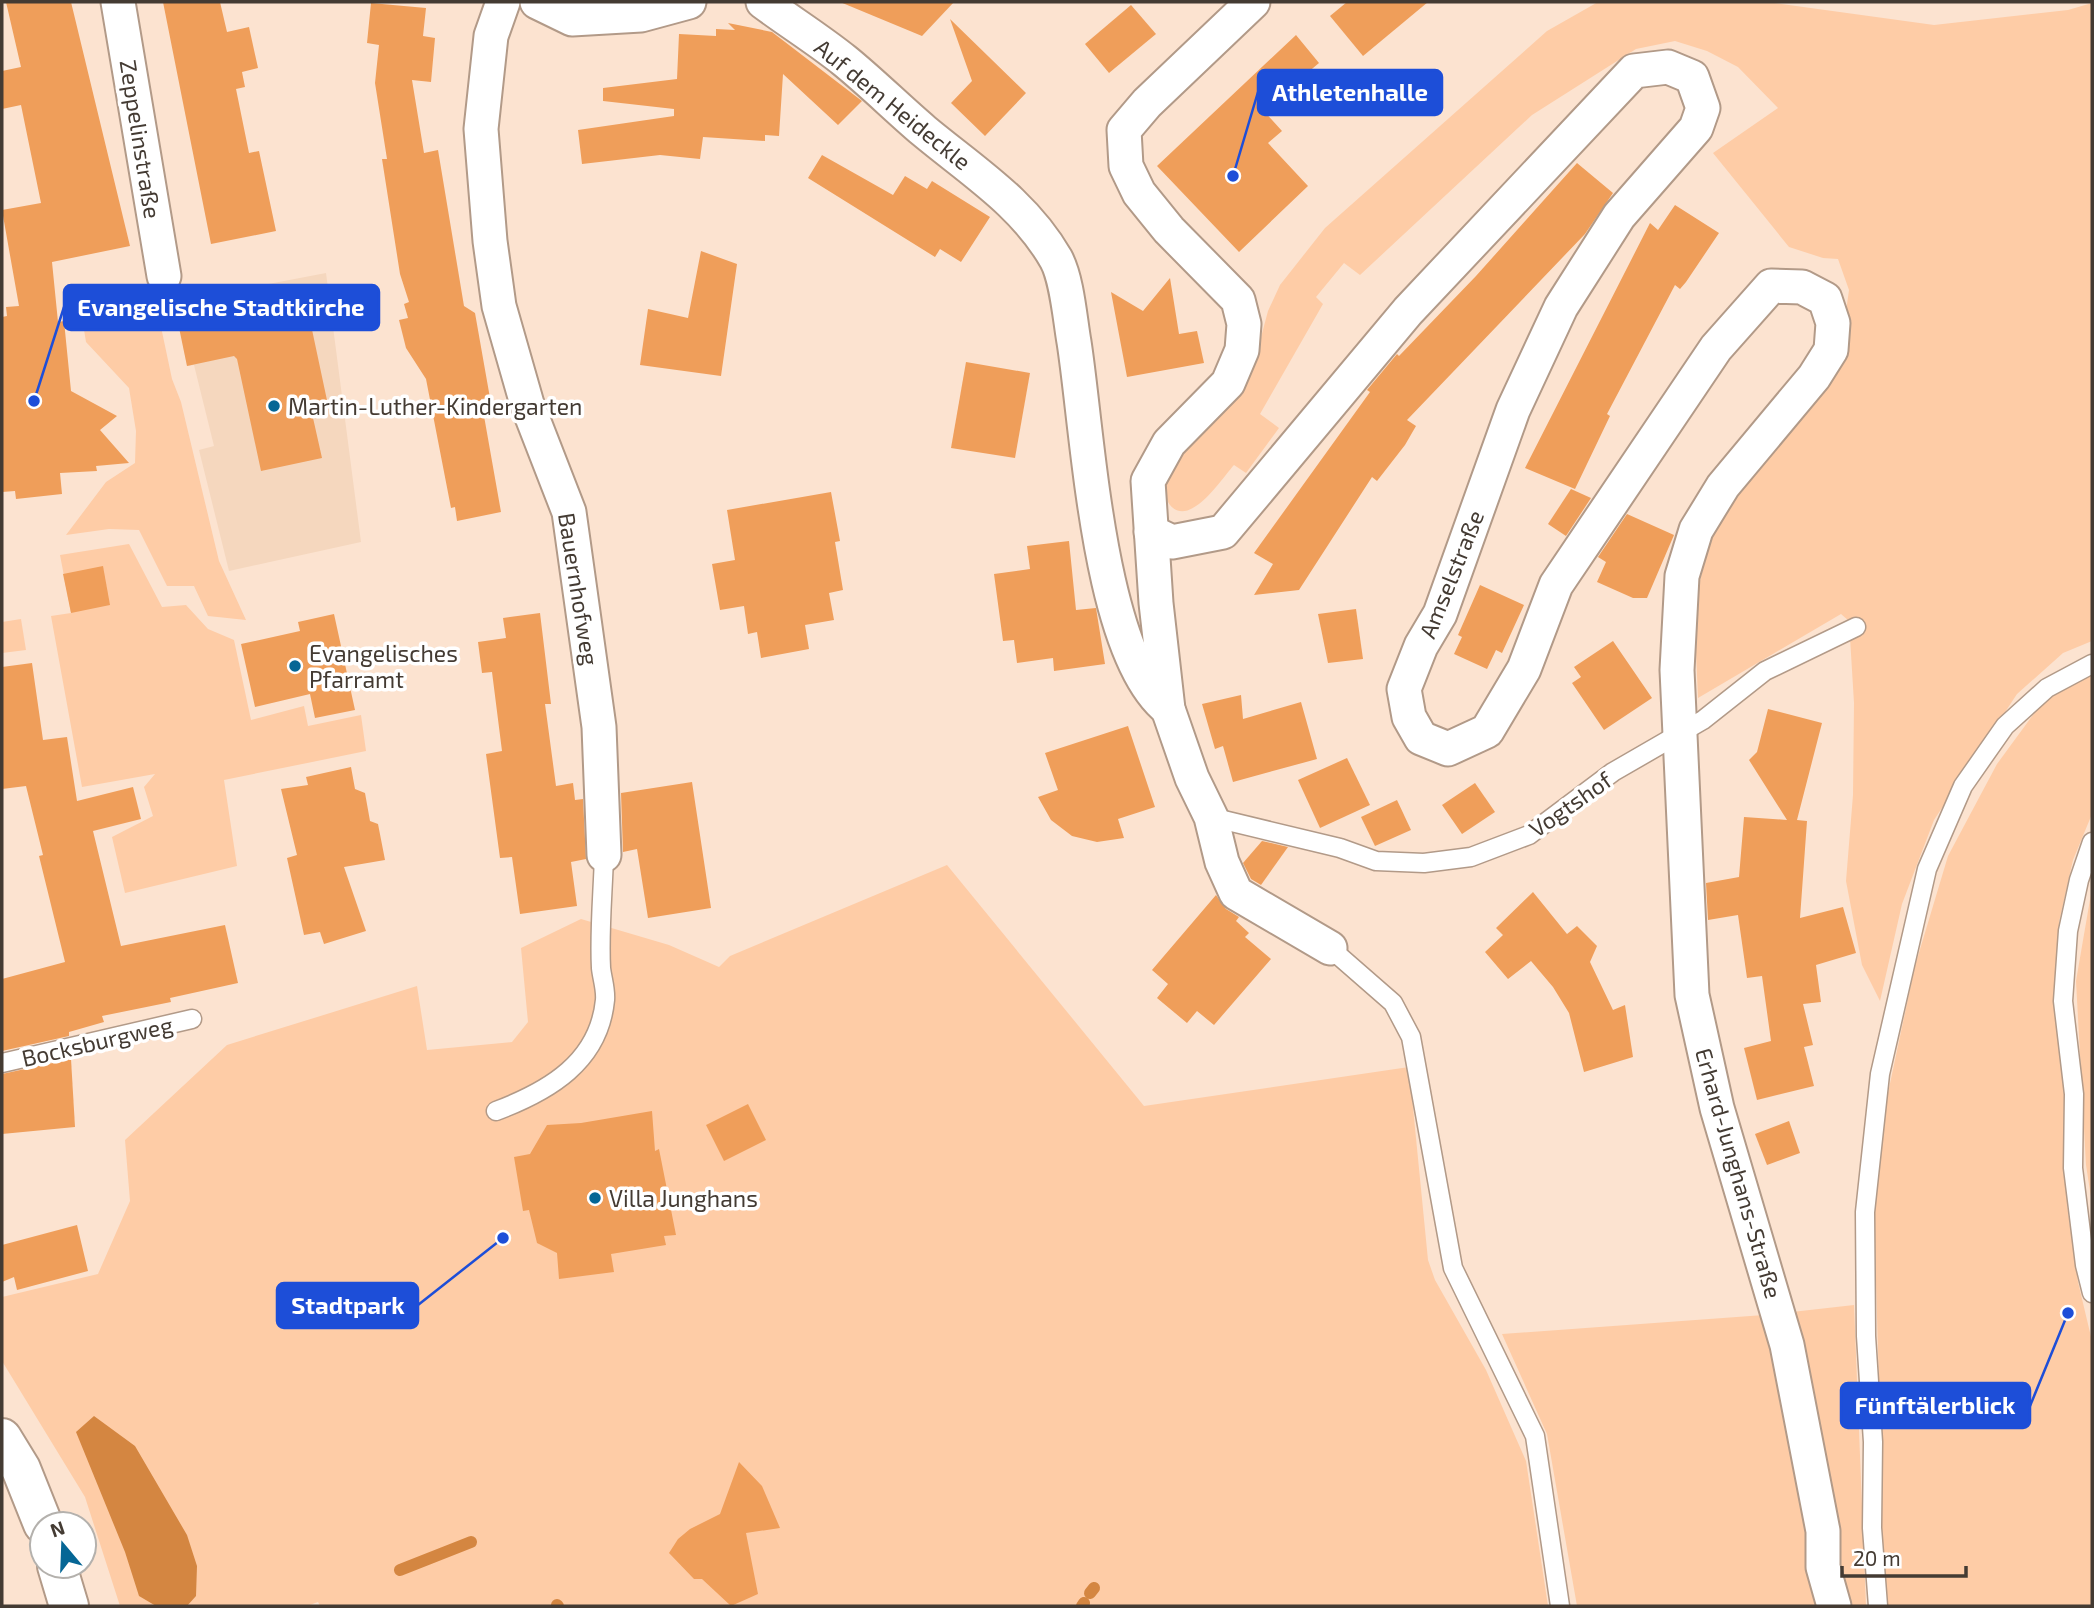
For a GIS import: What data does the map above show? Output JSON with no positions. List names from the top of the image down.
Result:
{
  "streets": {
    "street": [
      "Auf dem Heideckle",
      "Zeppelinstraße",
      "Amselstraße",
      "Bauernhofweg",
      "Erhard-Junghans-Straße"
    ],
    "lane": ["Vogtshof", "Bocksburgweg"]
  },
  "crossings": [
    ["Amselstraße", "Vogtshof"],
    ["Amselstraße", "Erhard-Junghans-Straße"],
    ["Vogtshof", "Erhard-Junghans-Straße"]
  ],
  "places": [
    "Athletenhalle",
    "Evangelische Stadtkirche",
    "Martin-Luther-Kindergarten",
    "Evangelisches Pfarramt",
    "Villa Junghans",
    "Stadtpark",
    "Fünftälerblick"
  ],
  "scale_bar": "20 m",
  "north": "top"
}
